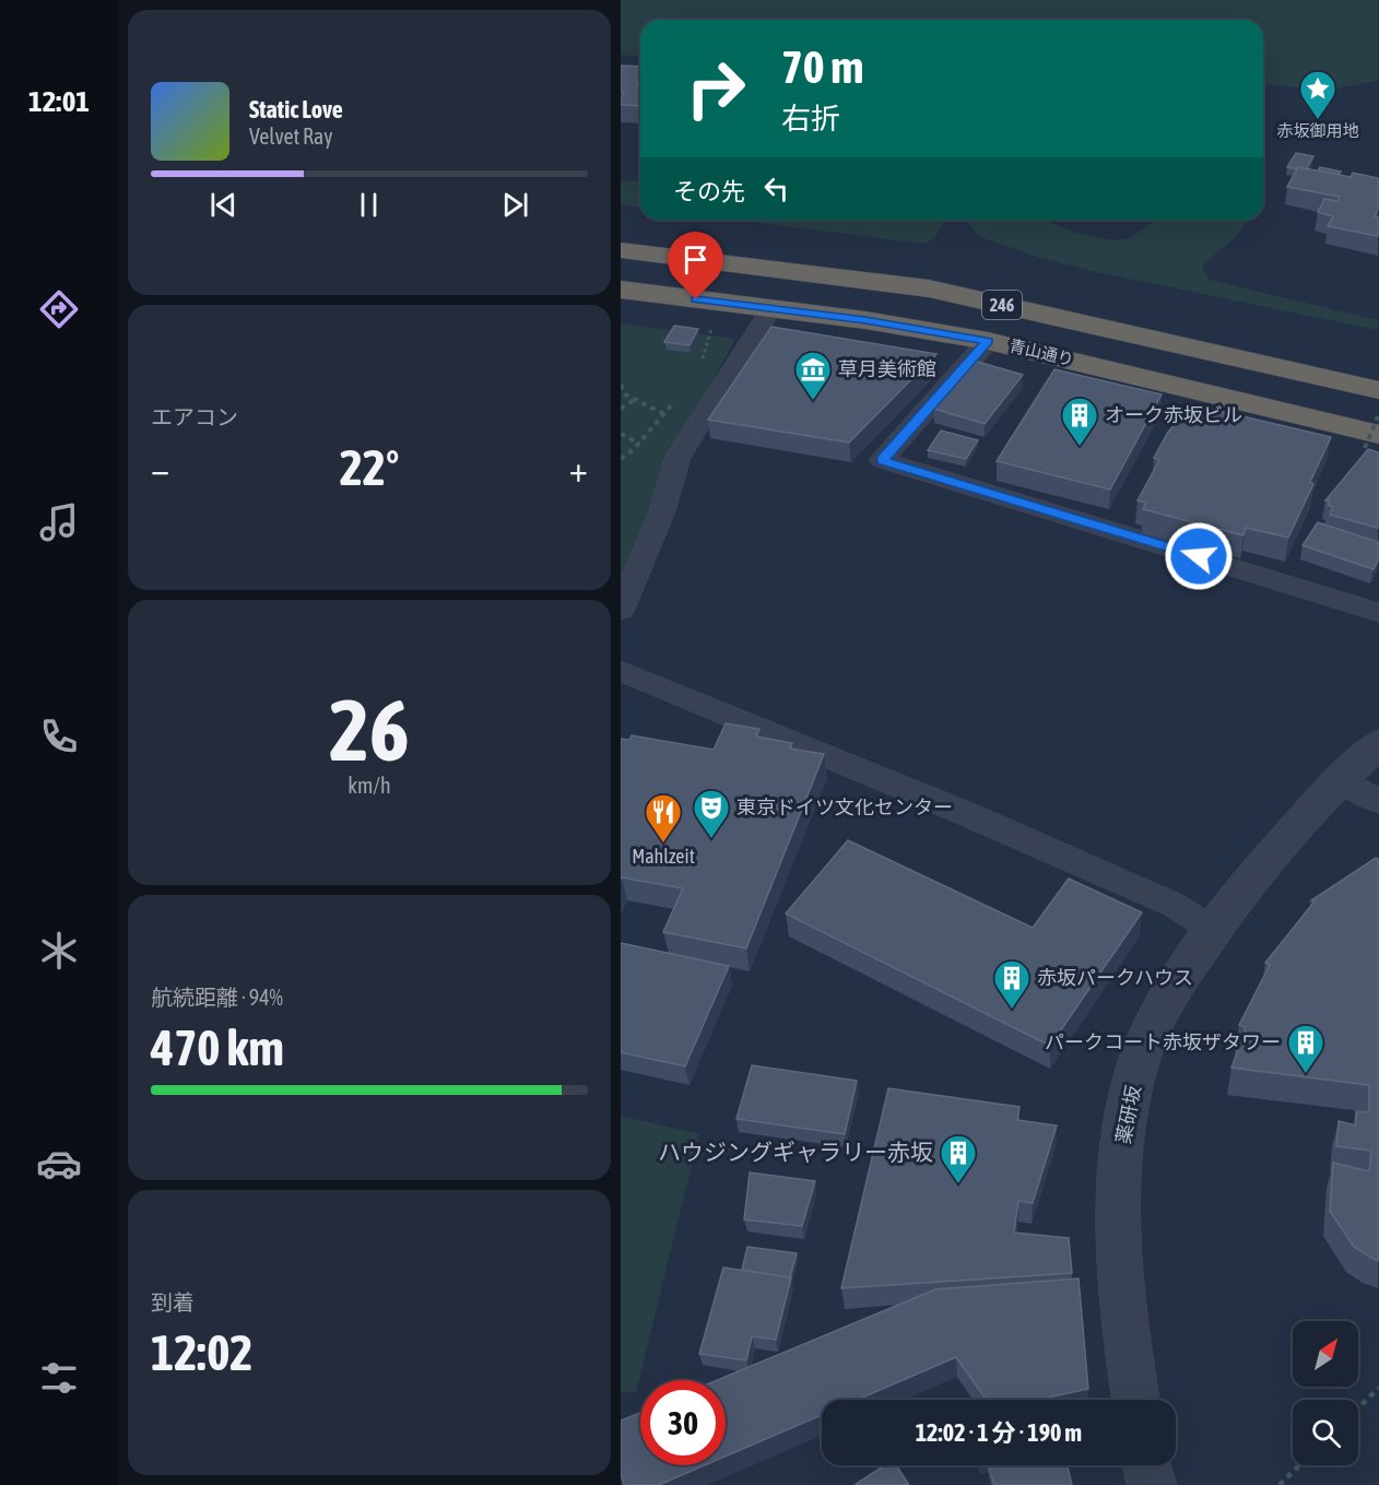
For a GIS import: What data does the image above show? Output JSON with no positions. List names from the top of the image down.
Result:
{
  "streets": {
    "highway": ["246", "青山通り"],
    "street": ["薬研坂"]
  },
  "places": {
    "place": ["赤坂御用地"],
    "museum": ["草月美術館"],
    "building": [
      "オーク赤坂ビル",
      "赤坂パークハウス",
      "パークコート赤坂ザタワー",
      "ハウジングギャラリー赤坂"
    ],
    "theatre": ["東京ドイツ文化センター"],
    "restaurant": ["Mahlzeit"]
  },
  "north": "top right",
  "page": {
    "tabs": "12:01",
    "turn": ["70 m", "右折"],
    "song": ["Static Love", "Velvet Ray"],
    "then": "その先",
    "tile": [
      "エアコン",
      ["26", "km/h"],
      ["航続距離 · 94%", "470 km"],
      ["到着", "12:02"]
    ],
    "heat": ["−", "22°", "+"],
    "limit": "30",
    "trip": "12:02 · 1 分 · 190 m"
  }
}
